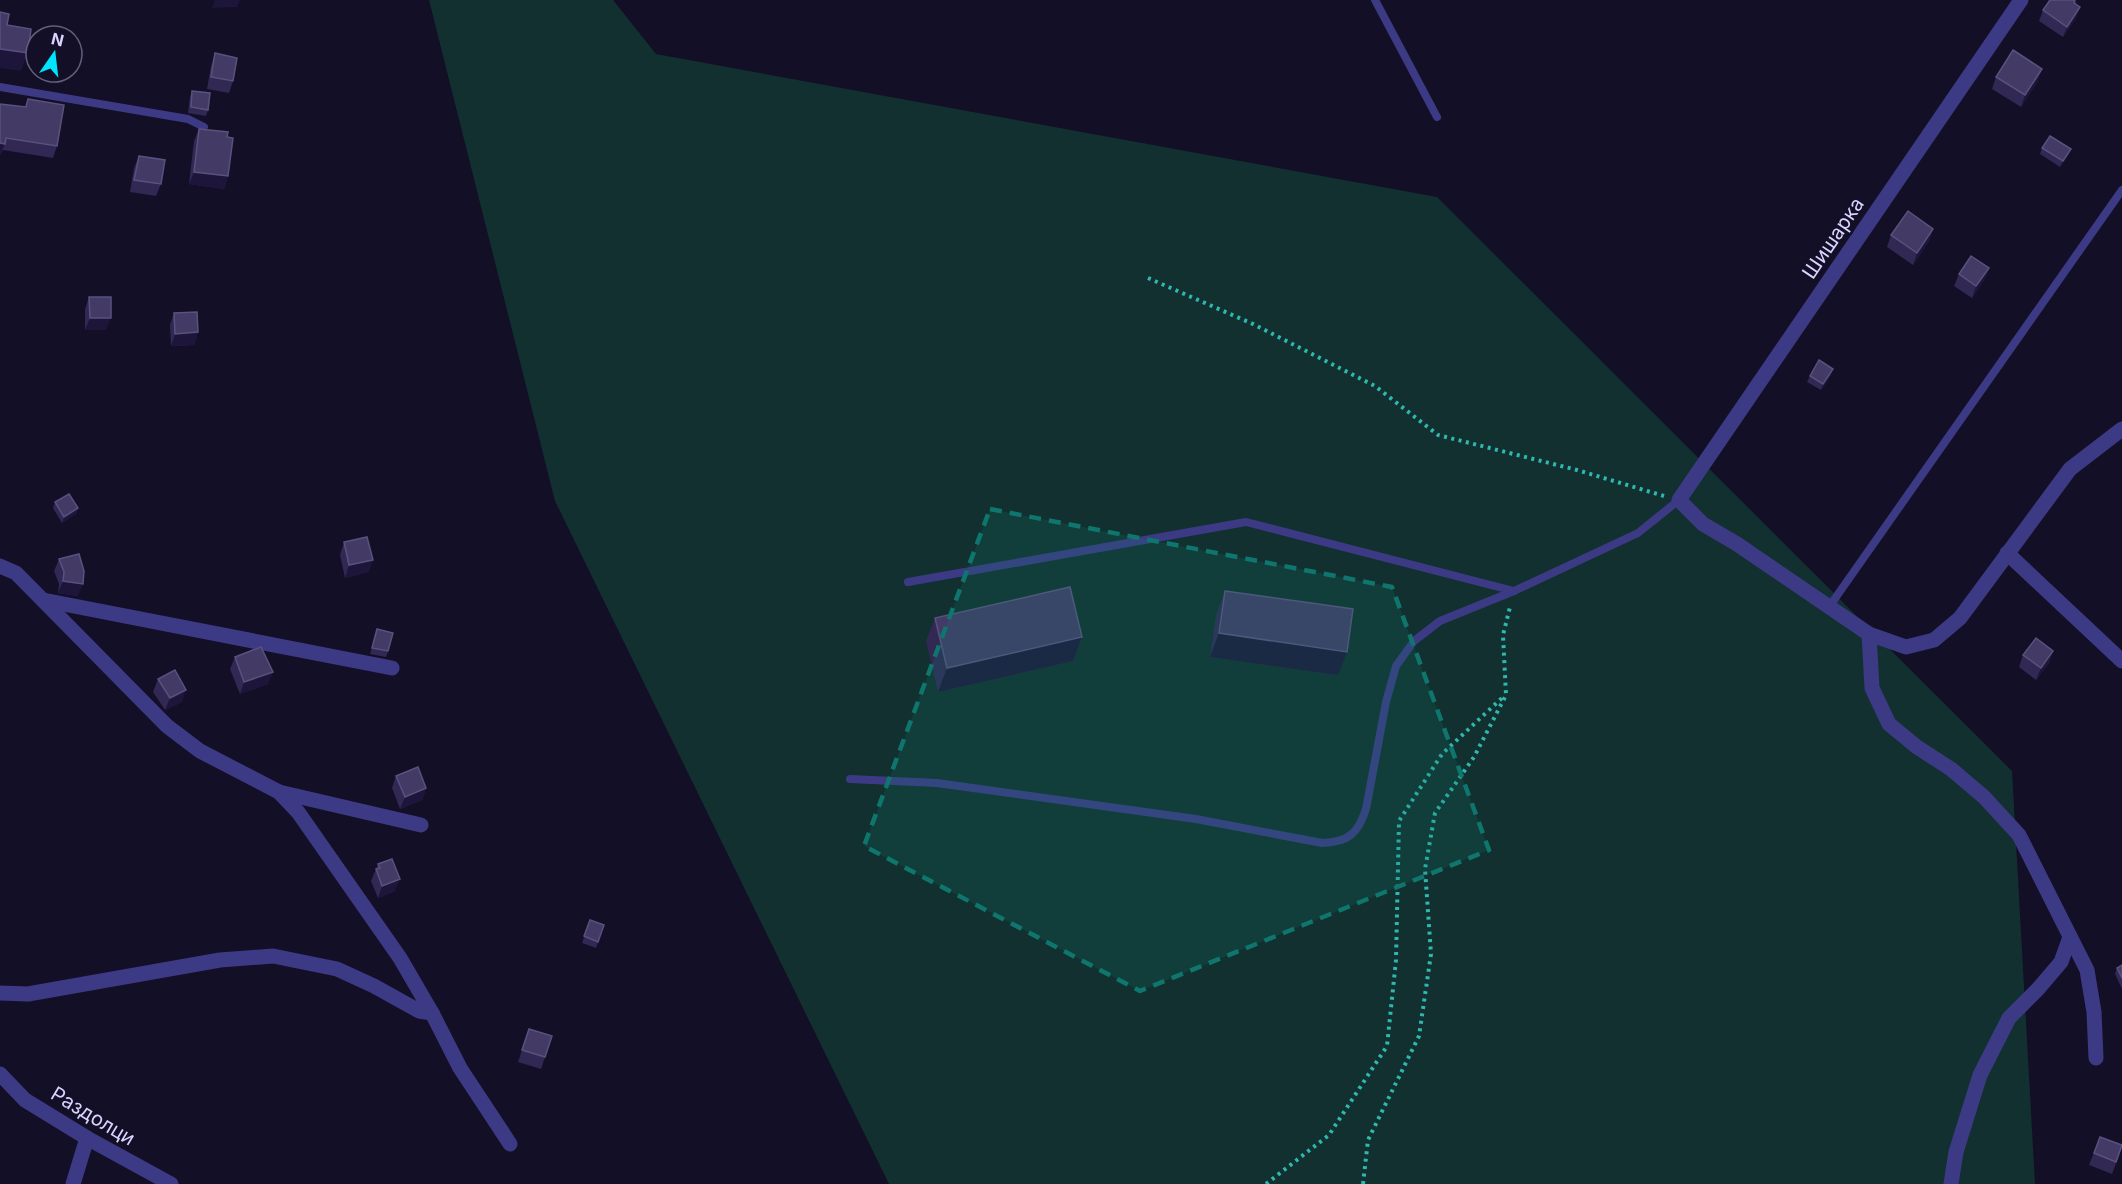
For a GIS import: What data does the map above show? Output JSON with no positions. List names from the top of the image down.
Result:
{
  "streets": {
    "street": ["Шишарка", "Раздолци"]
  },
  "north": "top"
}
